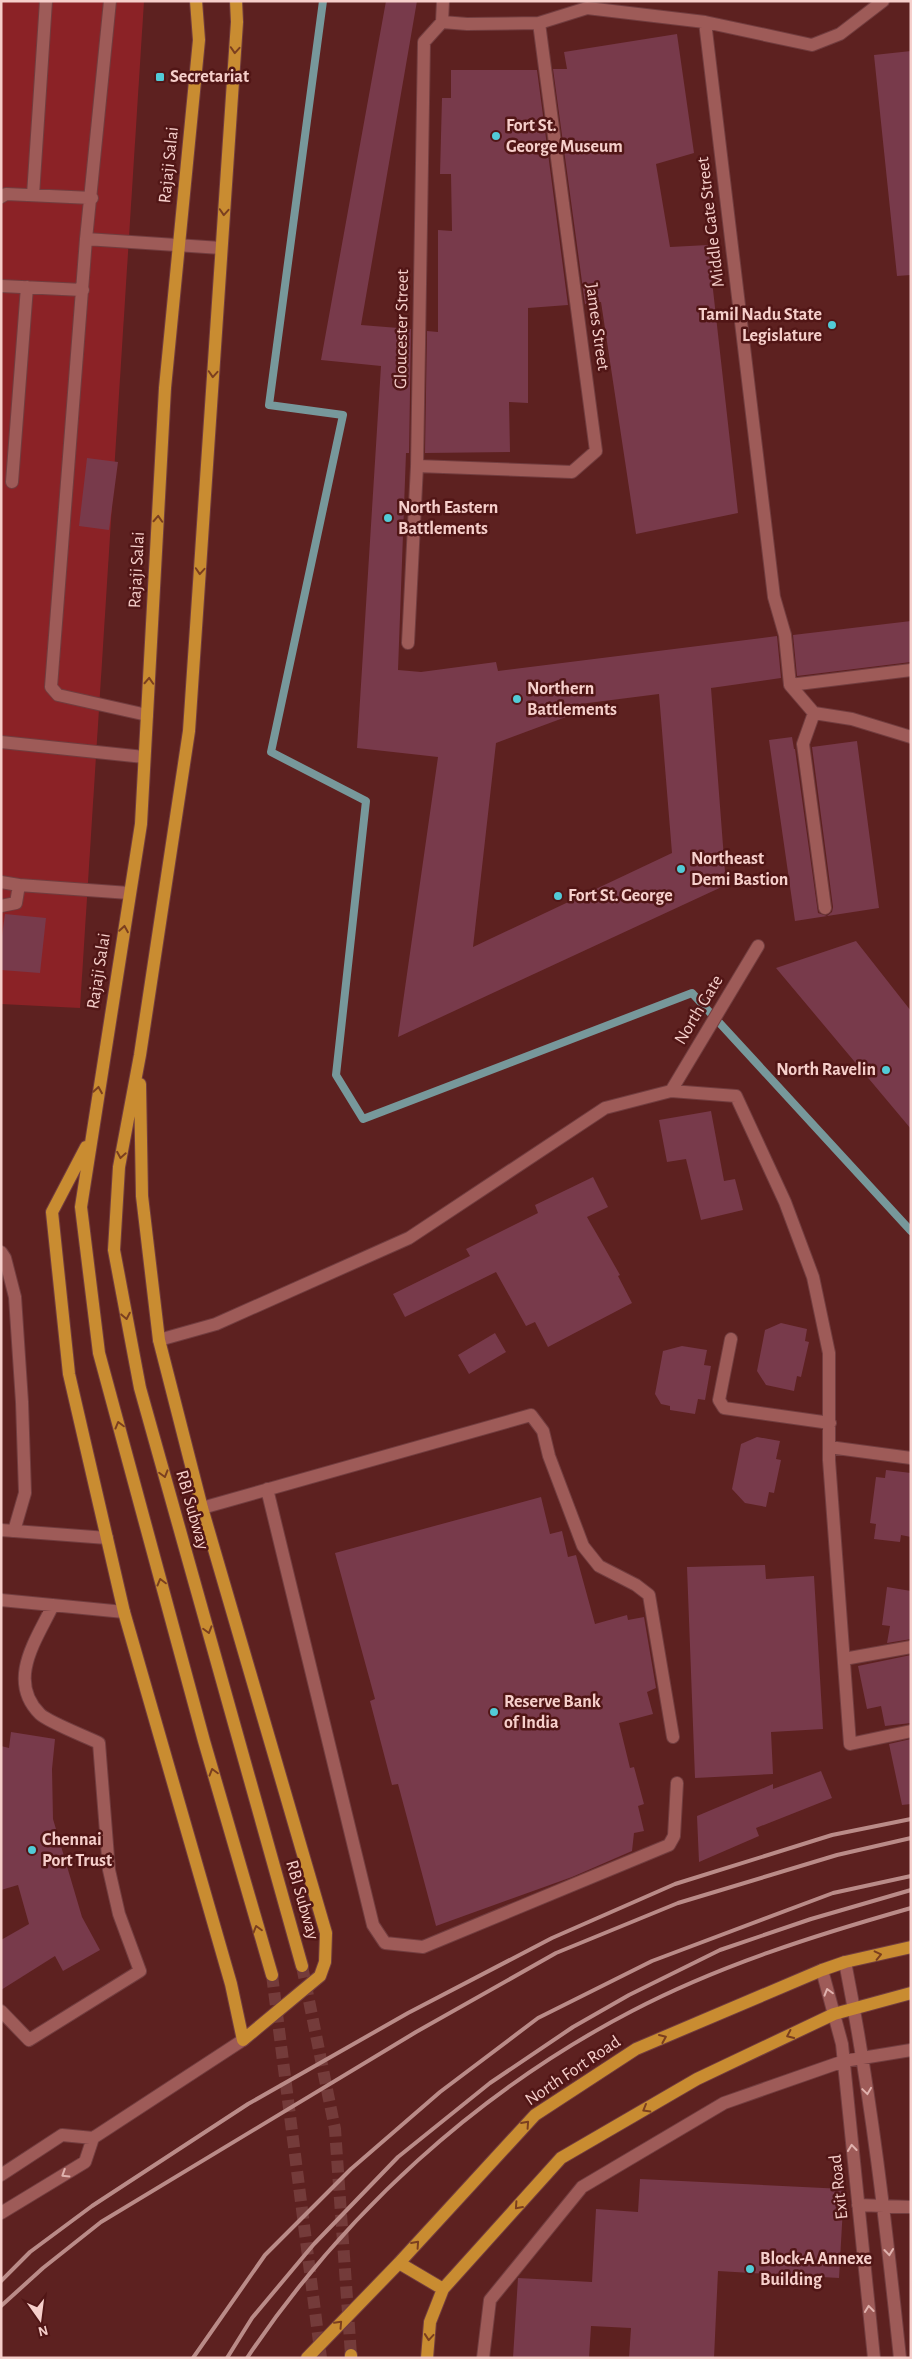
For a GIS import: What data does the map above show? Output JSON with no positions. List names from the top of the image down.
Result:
{
  "streets": {
    "main road": ["Rajaji Salai", "RBI Subway", "North Fort Road"],
    "street": [
      "Middle Gate Street",
      "James Street",
      "Gloucester Street",
      "North Gate",
      "Exit Road"
    ]
  },
  "crossings": [
    ["James Street", "Gloucester Street"],
    ["North Fort Road", "Exit Road"]
  ],
  "places": {
    "transit": ["Secretariat"],
    "other": [
      "Fort St. George Museum",
      "Tamil Nadu State Legislature",
      "North Eastern Battlements",
      "Northern Battlements",
      "Northeast Demi Bastion",
      "Fort St. George",
      "North Ravelin",
      "Reserve Bank of India",
      "Chennai Port Trust",
      "Block-A Annexe Building"
    ]
  },
  "north": "bottom"
}
